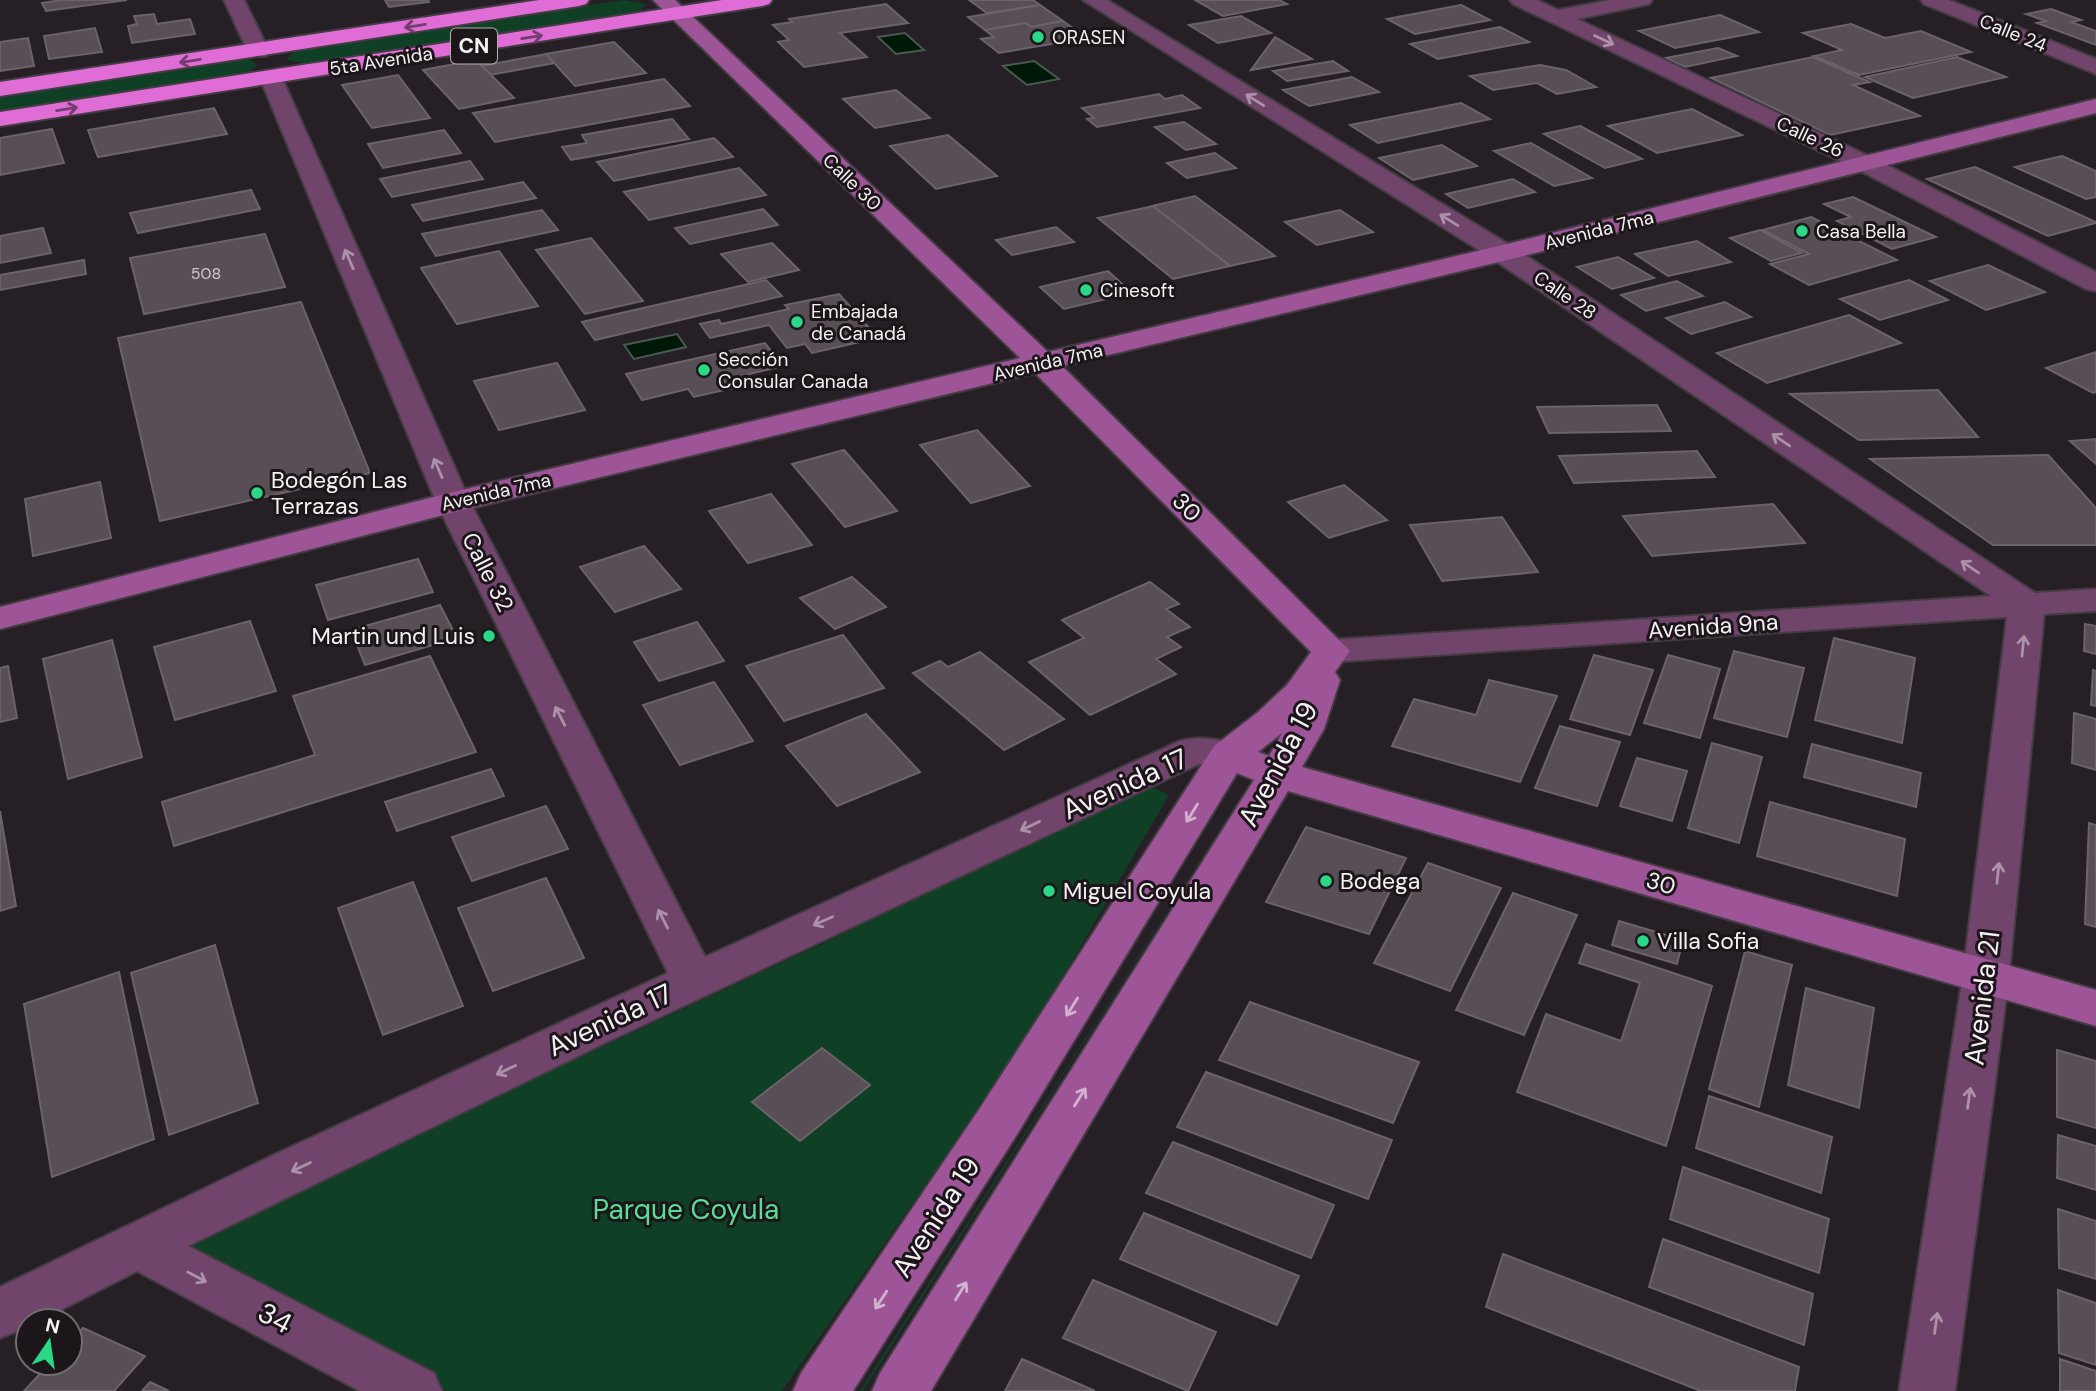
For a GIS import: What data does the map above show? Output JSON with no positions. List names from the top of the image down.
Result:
{
  "streets": {
    "highway": ["CN", "5ta Avenida"],
    "main road": [
      "Calle 30",
      "Avenida 7ma",
      "30",
      "Avenida 19"
    ],
    "street": [
      "Calle 24",
      "Calle 26",
      "Calle 28",
      "Calle 32",
      "Avenida 9na",
      "Avenida 17",
      "Avenida 21",
      "34"
    ]
  },
  "crossings": [
    ["5ta Avenida", "Calle 30"],
    ["5ta Avenida", "Calle 32"],
    ["Calle 26", "Avenida 7ma"],
    ["Calle 30", "Avenida 7ma"],
    ["Calle 30", "30"],
    ["Avenida 7ma", "Calle 28"],
    ["Avenida 7ma", "30"],
    ["Avenida 7ma", "Calle 32"],
    ["Calle 28", "Avenida 9na"],
    ["Calle 28", "Avenida 21"],
    ["30", "Avenida 9na"],
    ["30", "Avenida 19"],
    ["30", "Avenida 17"],
    ["30", "Avenida 21"],
    ["Calle 32", "Avenida 17"],
    ["Avenida 9na", "Avenida 19"],
    ["Avenida 9na", "Avenida 21"],
    ["Avenida 19", "Avenida 17"],
    ["Avenida 17", "34"]
  ],
  "one_way": [
    "Calle 26",
    "Calle 28",
    "Calle 32",
    "Avenida 17",
    "Avenida 21",
    "34"
  ],
  "parks": ["Parque Coyula"],
  "places": [
    "ORASEN",
    "Casa Bella",
    "Cinesoft",
    "Embajada de Canadá",
    "Sección Consular Canada",
    "Bodegón Las Terrazas",
    "Martin und Luis",
    "Bodega",
    "Miguel Coyula",
    "Villa Sofia"
  ],
  "house_numbers": ["508"],
  "north": "top"
}
